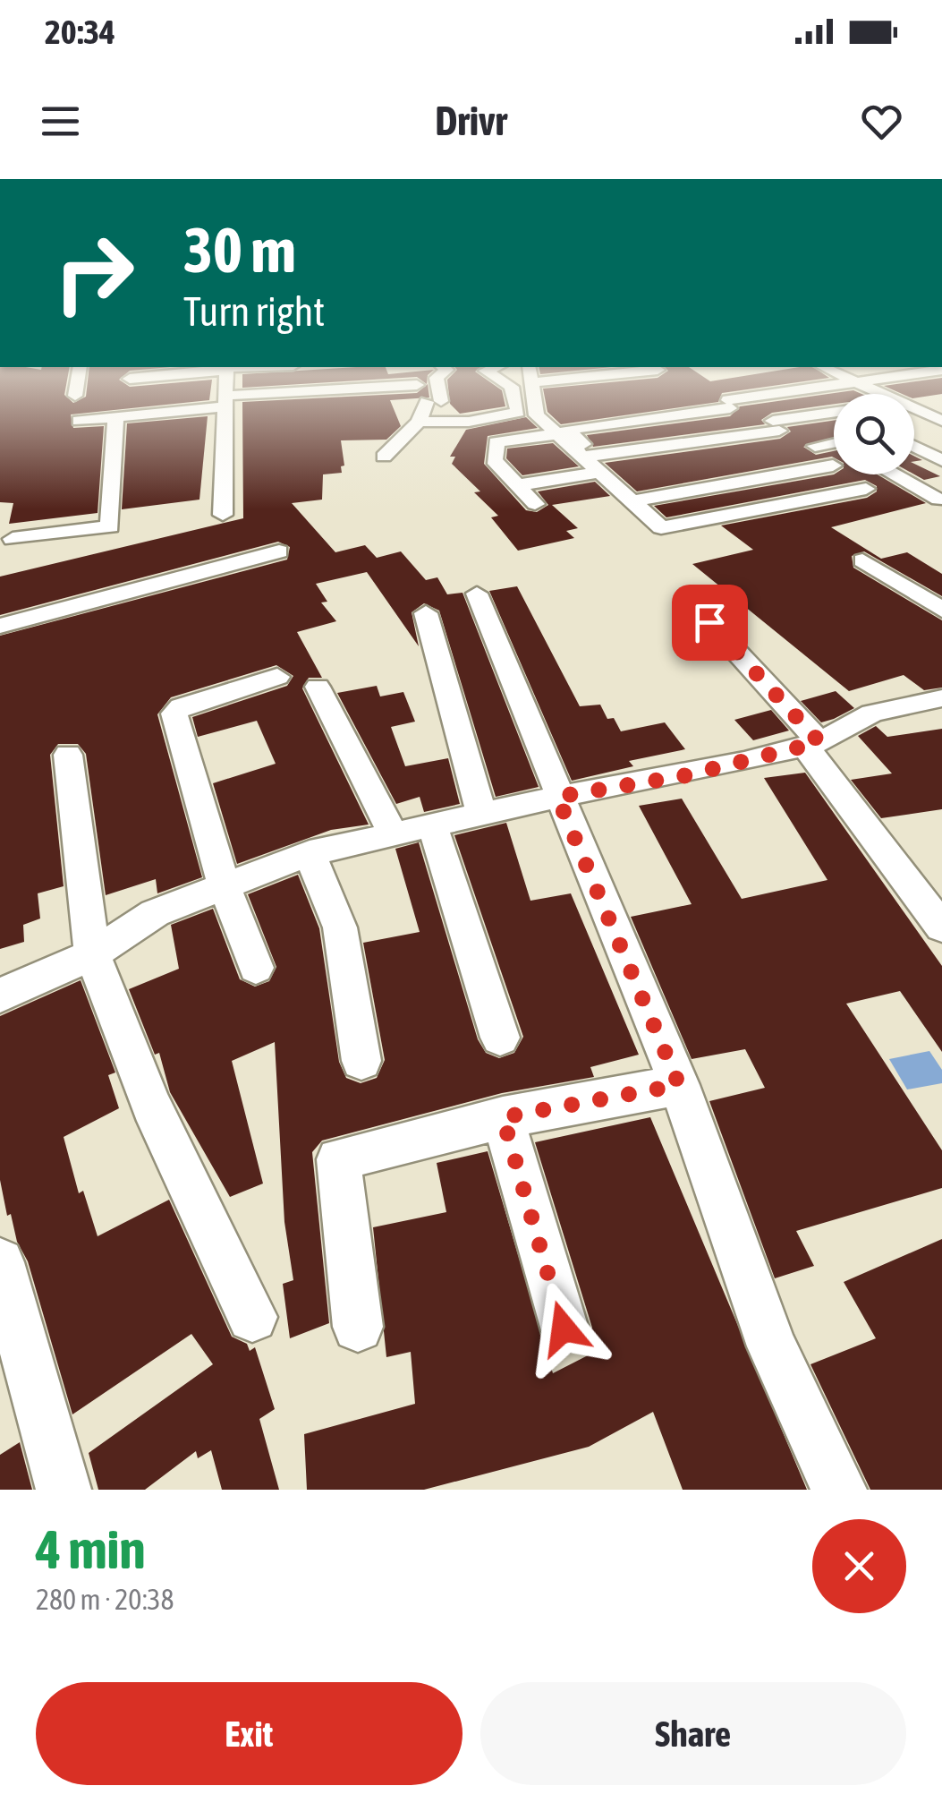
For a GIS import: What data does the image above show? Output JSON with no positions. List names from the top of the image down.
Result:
{
  "page": {
    "status": "20:34",
    "header": "Drivr",
    "turn": ["30 m", "Turn right"],
    "heading": ["4 min", "280 m · 20:38"],
    "buttons": ["Exit", "Share"]
  }
}
